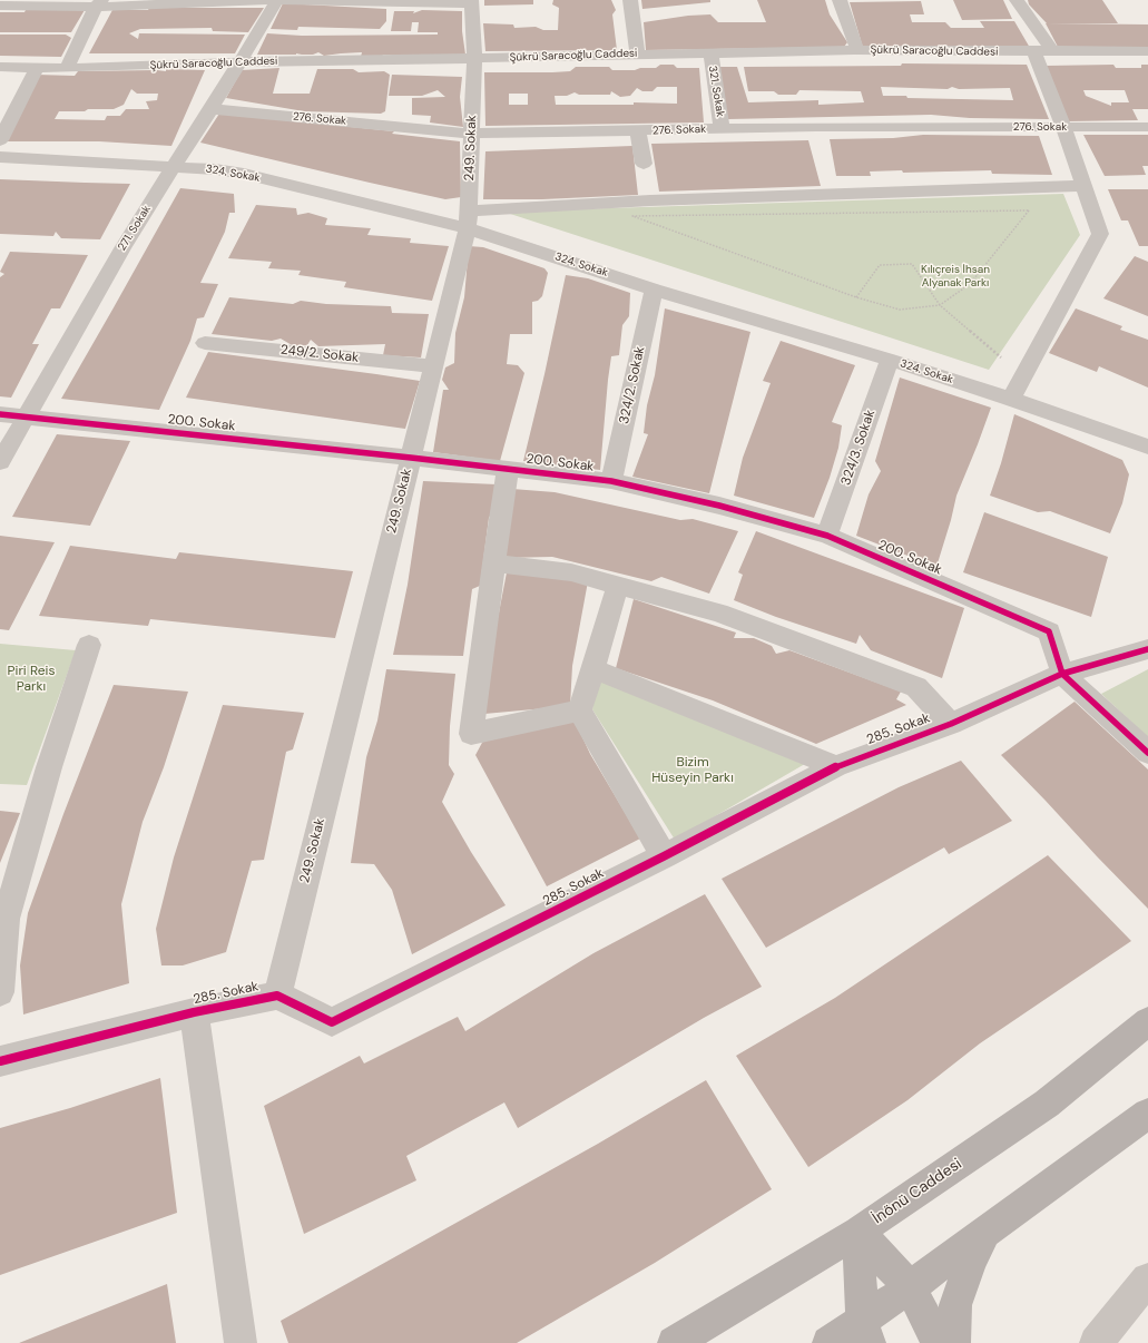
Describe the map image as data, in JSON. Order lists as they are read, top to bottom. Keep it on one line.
{"streets":{"main road":["İnönü Caddesi"],"street":["Şükrü Saracoğlu Caddesi","321. Sokak","276. Sokak","249. Sokak","324. Sokak","271. Sokak","249/2. Sokak","324/2. Sokak","200. Sokak","324/3. Sokak","285. Sokak"]},"crossings":[["Şükrü Saracoğlu Caddesi","321. Sokak"],["Şükrü Saracoğlu Caddesi","249. Sokak"],["Şükrü Saracoğlu Caddesi","271. Sokak"],["321. Sokak","276. Sokak"],["276. Sokak","249. Sokak"],["276. Sokak","271. Sokak"],["249. Sokak","324. Sokak"],["249. Sokak","249/2. Sokak"],["249. Sokak","200. Sokak"],["249. Sokak","285. Sokak"],["324. Sokak","271. Sokak"],["324. Sokak","324/2. Sokak"],["324. Sokak","324/3. Sokak"],["271. Sokak","200. Sokak"],["324/2. Sokak","200. Sokak"],["200. Sokak","324/3. Sokak"],["200. Sokak","285. Sokak"]],"parks":["Kılıçreis İhsan Alyanak Parkı","Piri Reis Parkı","Bizim Hüseyin Parkı"]}
